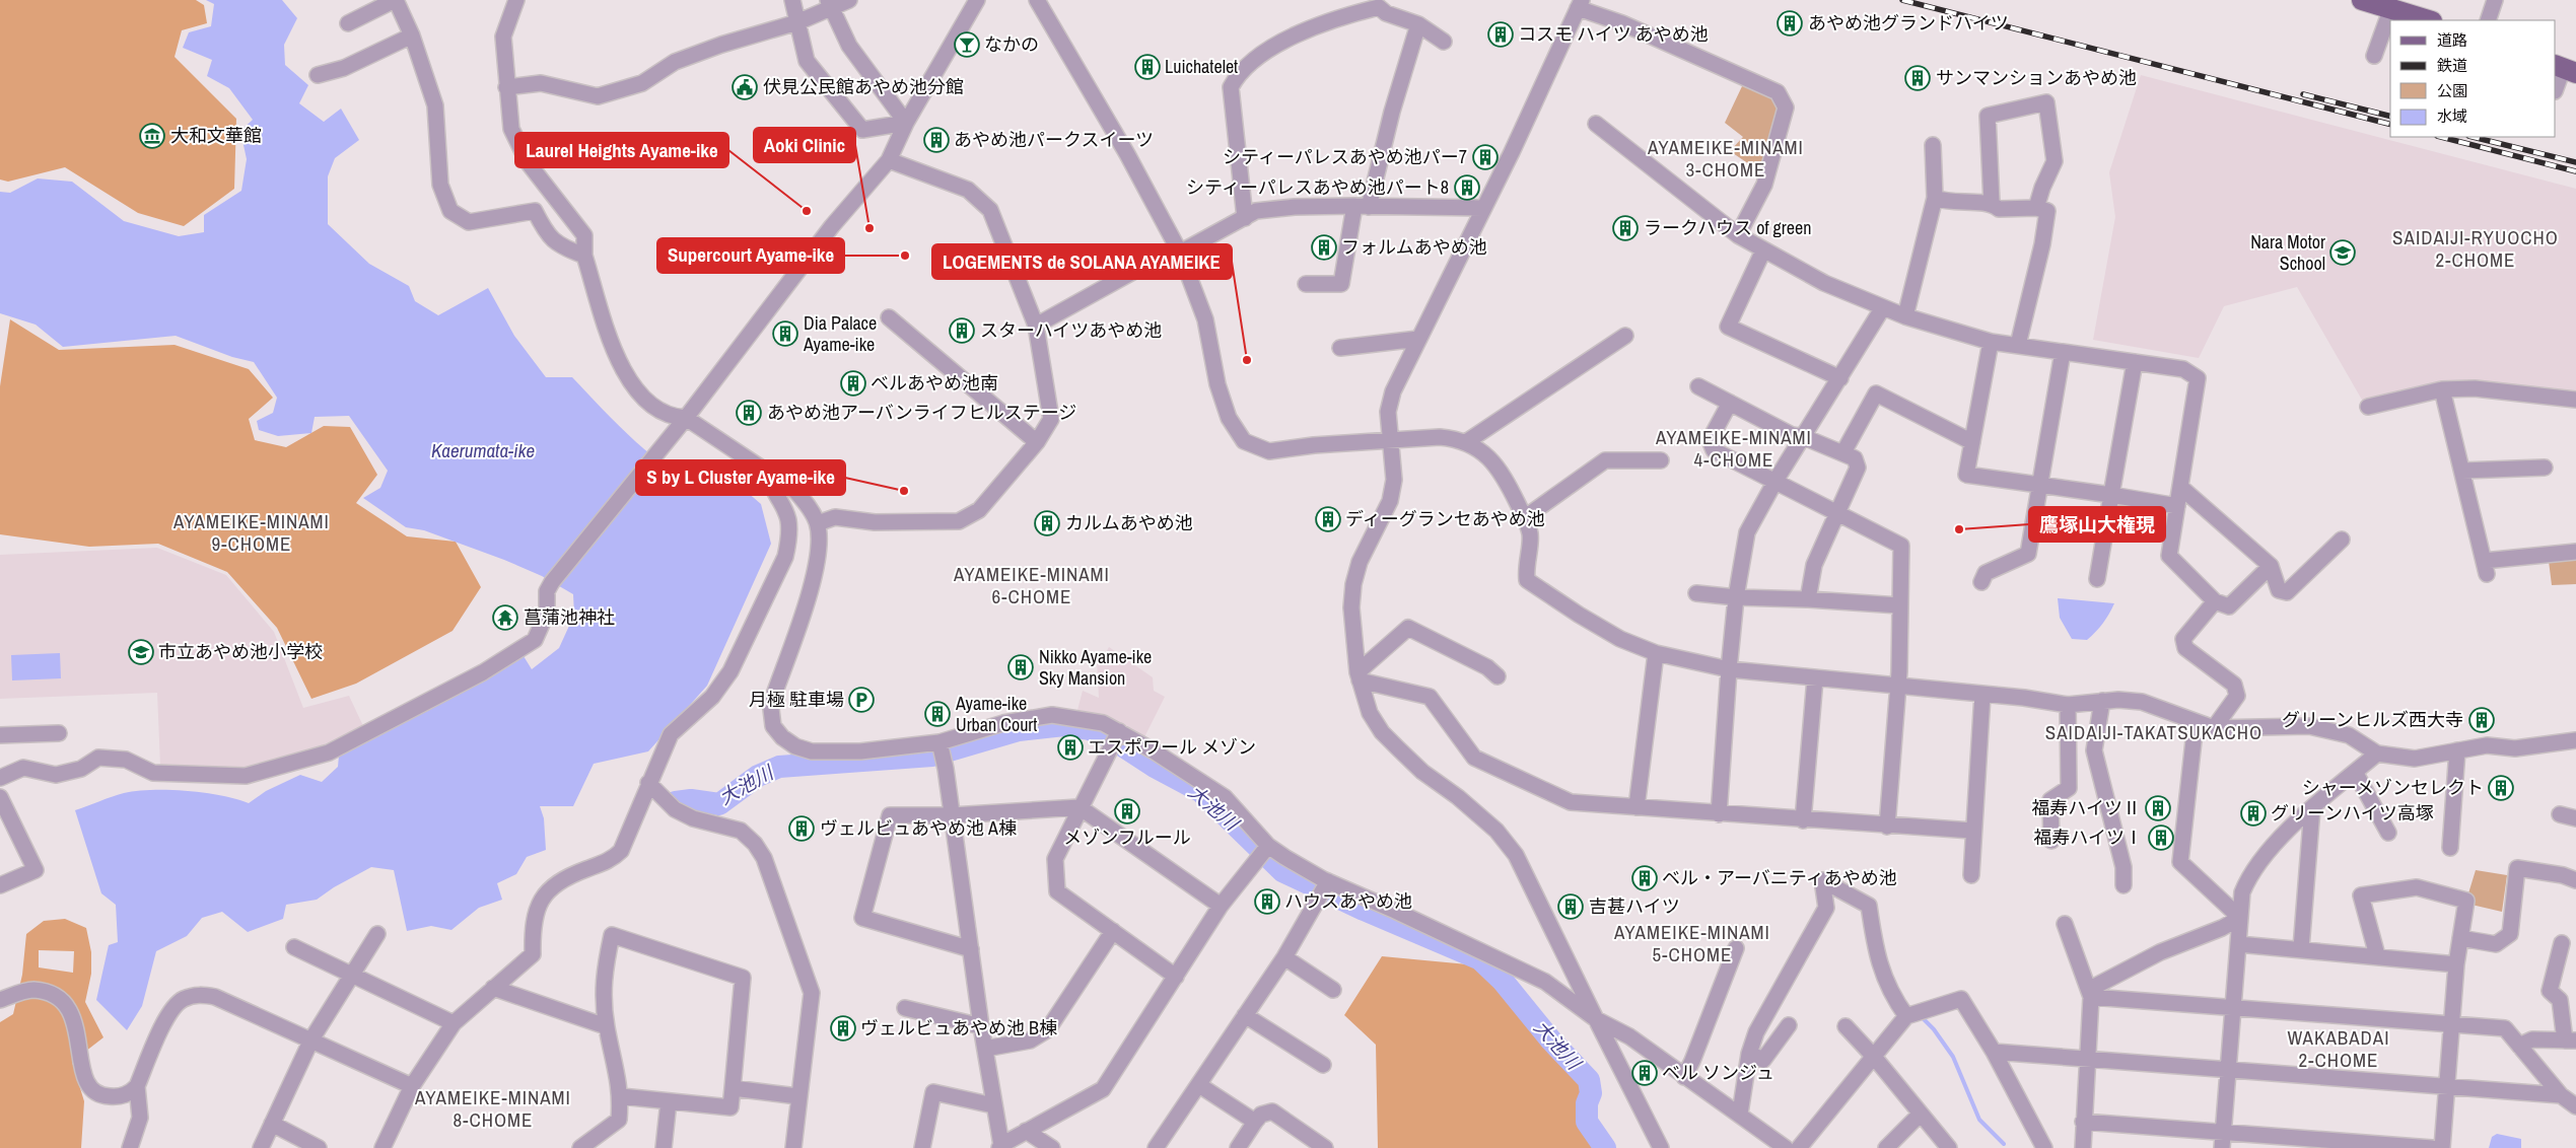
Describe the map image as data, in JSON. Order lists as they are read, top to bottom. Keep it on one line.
{"districts":["AYAMEIKE-MINAMI 3-CHOME","SAIDAIJI-RYUOCHO 2-CHOME","AYAMEIKE-MINAMI 4-CHOME","AYAMEIKE-MINAMI 9-CHOME","AYAMEIKE-MINAMI 6-CHOME","SAIDAIJI-TAKATSUKACHO","AYAMEIKE-MINAMI 5-CHOME","WAKABADAI 2-CHOME","AYAMEIKE-MINAMI 8-CHOME"],"water":["Kaerumata-ike","大池川"],"places":{"building":["あやめ池グランドハイツ","コスモ ハイツ あやめ池","Luichatelet","サンマンションあやめ池","あやめ池パークスイーツ","シティーパレスあやめ池パー7","シティーパレスあやめ池パート8","ラークハウス of green","フォルムあやめ池","スターハイツあやめ池","Dia Palace Ayame-ike","ベルあやめ池南","あやめ池アーバンライフヒルステージ","ディーグランセあやめ池","カルムあやめ池","Nikko Ayame-ike Sky Mansion","Ayame-ike Urban Court","グリーンヒルズ西大寺","エスポワール メゾン","シャーメゾンセレクト","福寿ハイツⅡ","メゾンフルール","グリーンハイツ高塚","ヴェルビュあやめ池 A棟","福寿ハイツⅠ","ベル・アーバニティあやめ池","ハウスあやめ池","吉甚ハイツ","ヴェルビュあやめ池 B棟","ベル ソンジュ"],"bar":["なかの"],"public building":["伏見公民館あやめ池分館"],"museum":["大和文華館"],"other":["Laurel Heights Ayame-ike","Aoki Clinic","Supercourt Ayame-ike","LOGEMENTS de SOLANA AYAMEIKE","S by L Cluster Ayame-ike","鷹塚山大権現"],"school or university":["Nara Motor School","市立あやめ池小学校"],"temple":["菖蒲池神社"],"parking":["月極 駐車場"]},"legend":["道路","鉄道","公園","水域"]}
